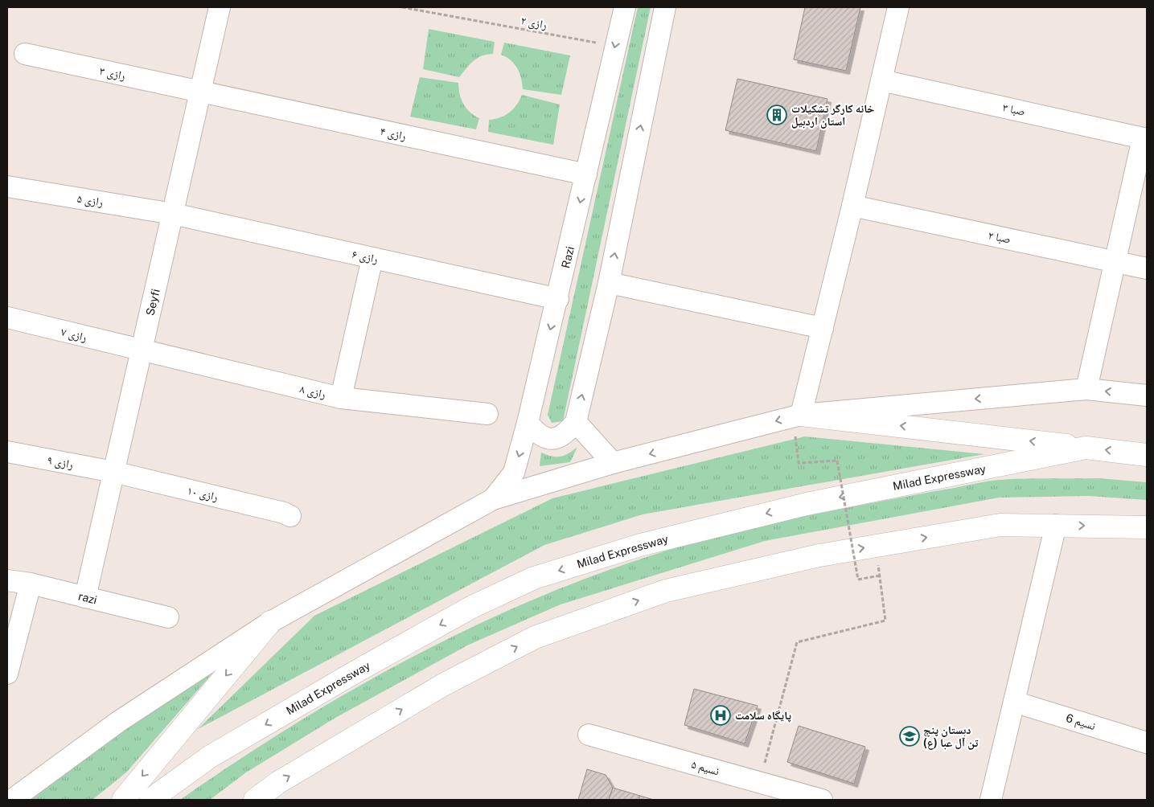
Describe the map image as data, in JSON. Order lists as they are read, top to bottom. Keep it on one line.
{"streets":{"highway":["Milad Expressway"],"street":["رازی ۳","صبا ۳","رازی ۴","رازی ۵","صبا ۲","رازی ۶","Razi","Seyfi","رازی ۷","رازی ۸","رازی ۹","رازی ۱۰","razi","نسیم 6","نسیم ۵"],"path":["رازی ۲"]},"crossings":[["رازی ۲","Razi"],["رازی ۳","رازی ۴"],["رازی ۳","Seyfi"],["رازی ۴","Razi"],["رازی ۴","Seyfi"],["رازی ۵","رازی ۶"],["رازی ۵","Seyfi"],["رازی ۶","Razi"],["رازی ۶","Seyfi"],["Seyfi","رازی ۷"],["Seyfi","رازی ۸"],["Seyfi","رازی ۹"],["Seyfi","رازی ۱۰"],["Seyfi","razi"],["رازی ۷","رازی ۸"],["رازی ۹","رازی ۱۰"]],"places":{"building":["خانه کارگر تشکیلات استان اردبیل"],"hospital":["پایگاه سلامت"],"school or university":["دبستان پنج تن آل عبا (ع)"]}}
